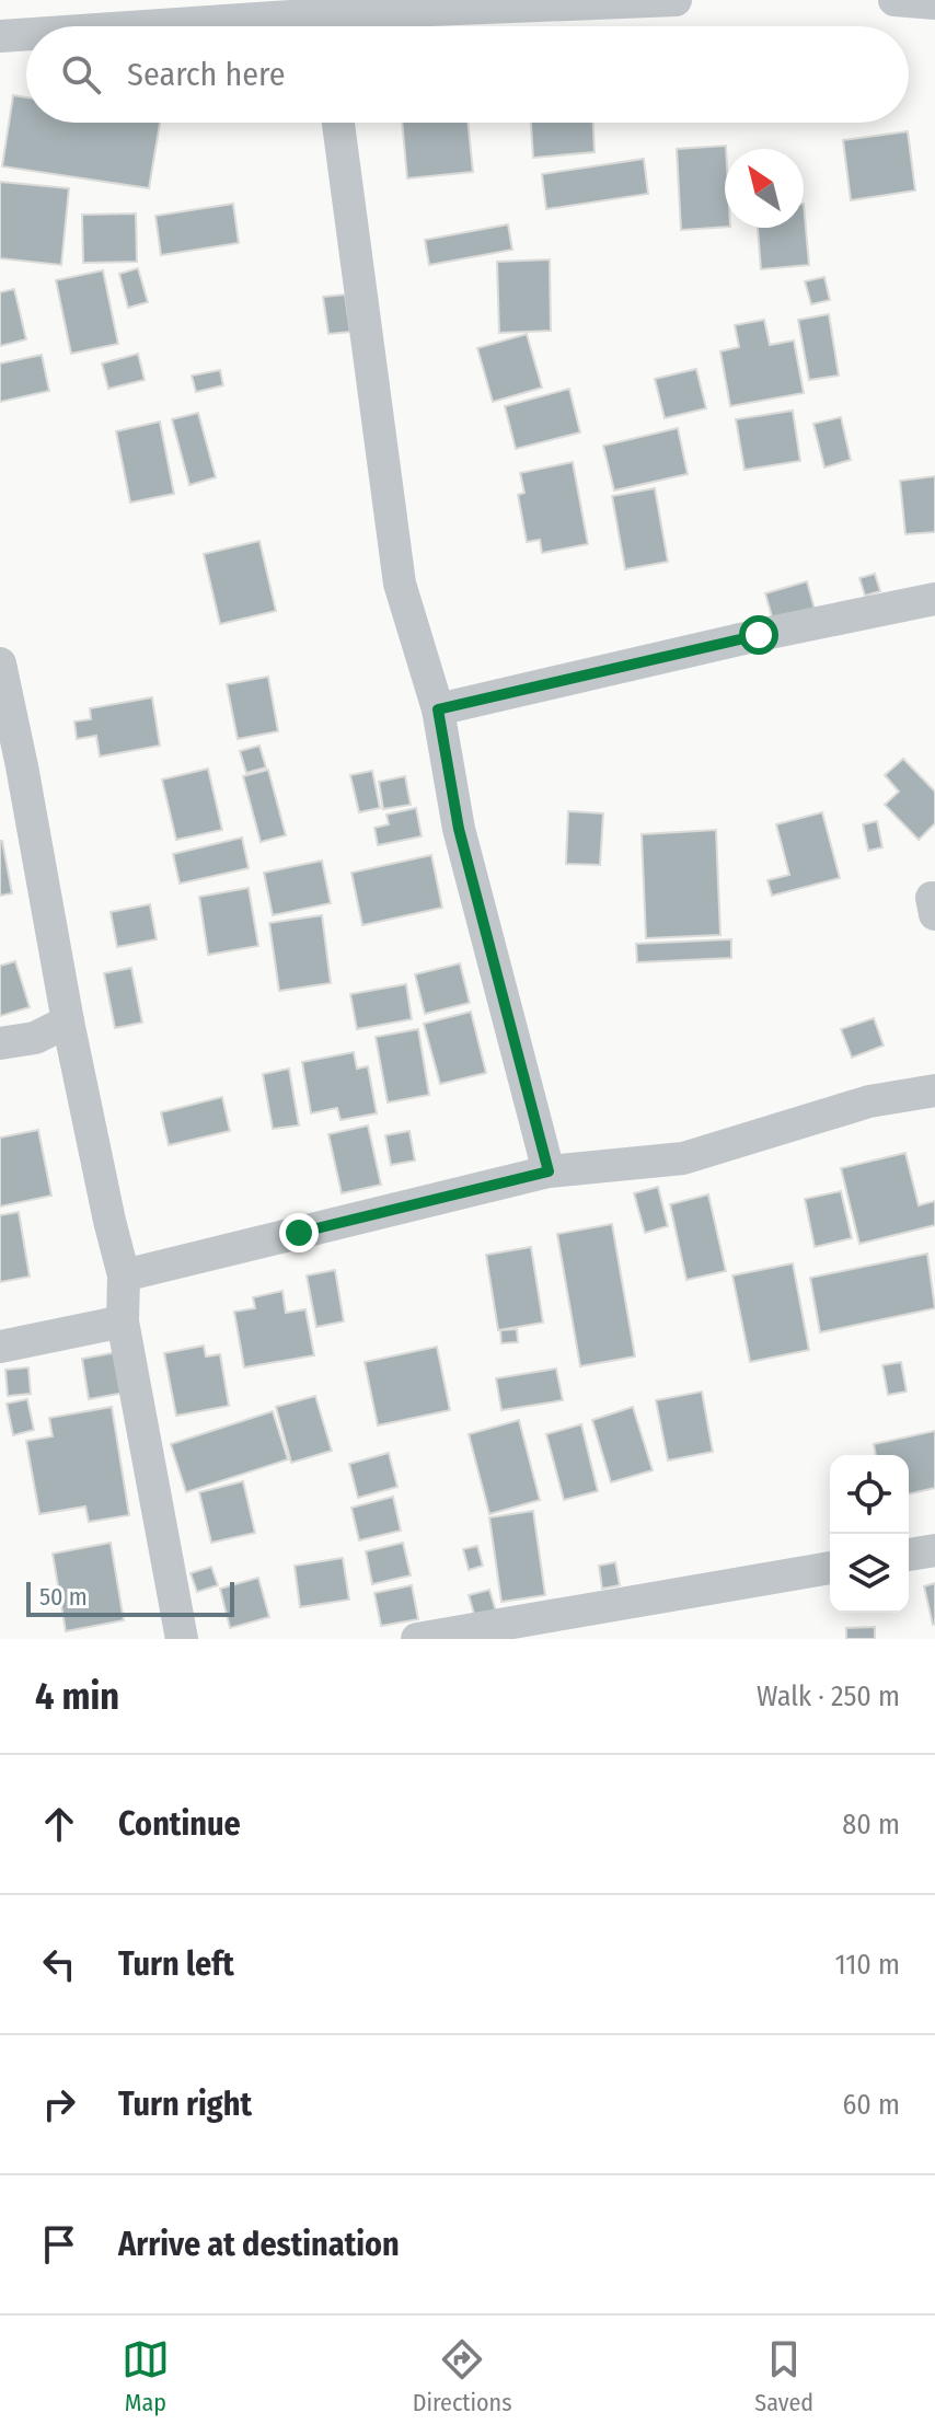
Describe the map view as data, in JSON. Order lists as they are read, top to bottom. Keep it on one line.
{"scale_bar":"50 m","north":"top left","page":{"search":"Search here","scale":"50 m","heading":["4 min","Walk · 250 m"],"list":[["Continue","80 m"],["Turn left","110 m"],["Turn right","60 m"],"Arrive at destination"],"nav":["Map","Directions","Saved"]}}
